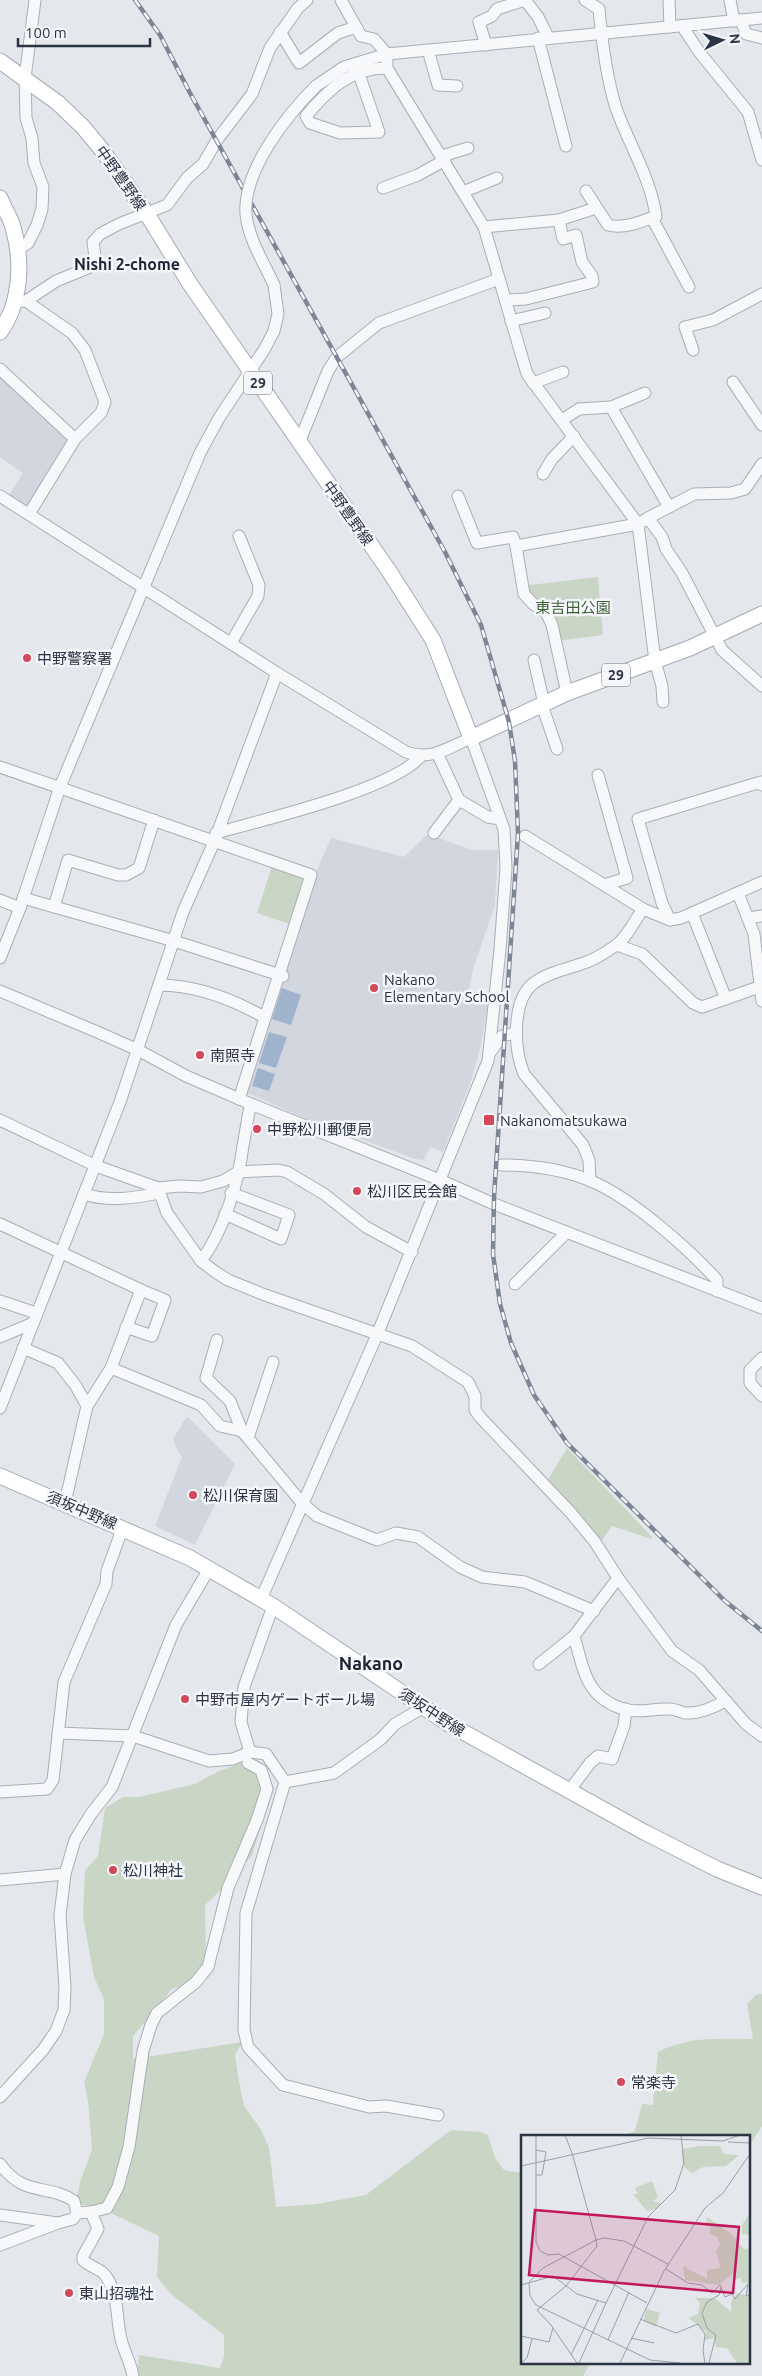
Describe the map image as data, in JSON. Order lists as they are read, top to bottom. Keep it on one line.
{"streets":{"main road":["中野豊野線","29","須坂中野線"]},"crossings":[["中野豊野線","29"]],"districts":["Nishi 2-chome","Nakano"],"parks":["東吉田公園"],"places":{"other":["中野警察署","Nakano Elementary School","南照寺","中野松川郵便局","松川区民会館","松川保育園","中野市屋内ゲートボール場","松川神社","常楽寺","東山招魂社"],"transit":["Nakanomatsukawa"]},"scale_bar":"100 m","north":"right"}
